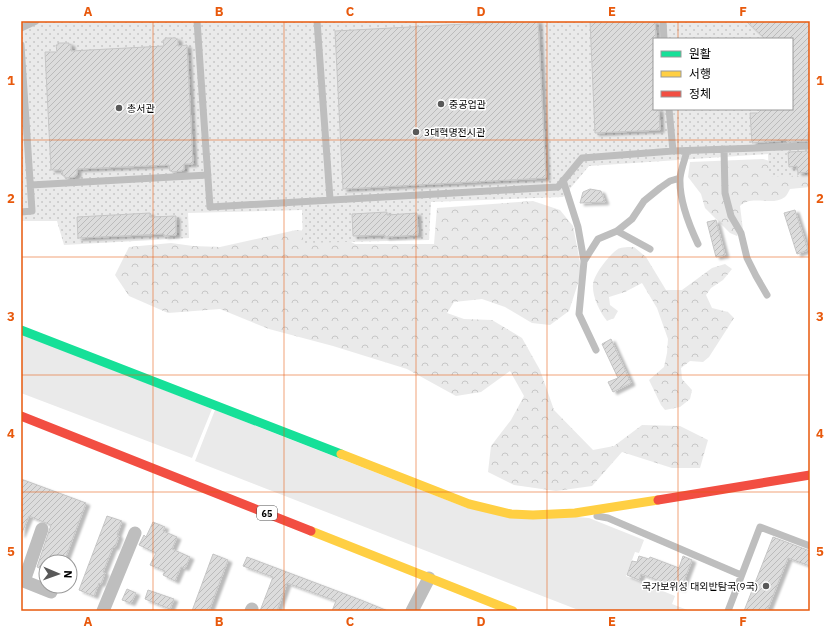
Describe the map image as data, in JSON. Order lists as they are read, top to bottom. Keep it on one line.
{"streets":{"street":["65"]},"places":["중공업관","총서관","3대혁명전시관","국가보위성 대외반탐국(9국)"],"legend":["원활","서행","정체"],"north":"right","grid":{"columns":["A","B","C","D","E","F"],"rows":["1","2","3","4","5"]}}
